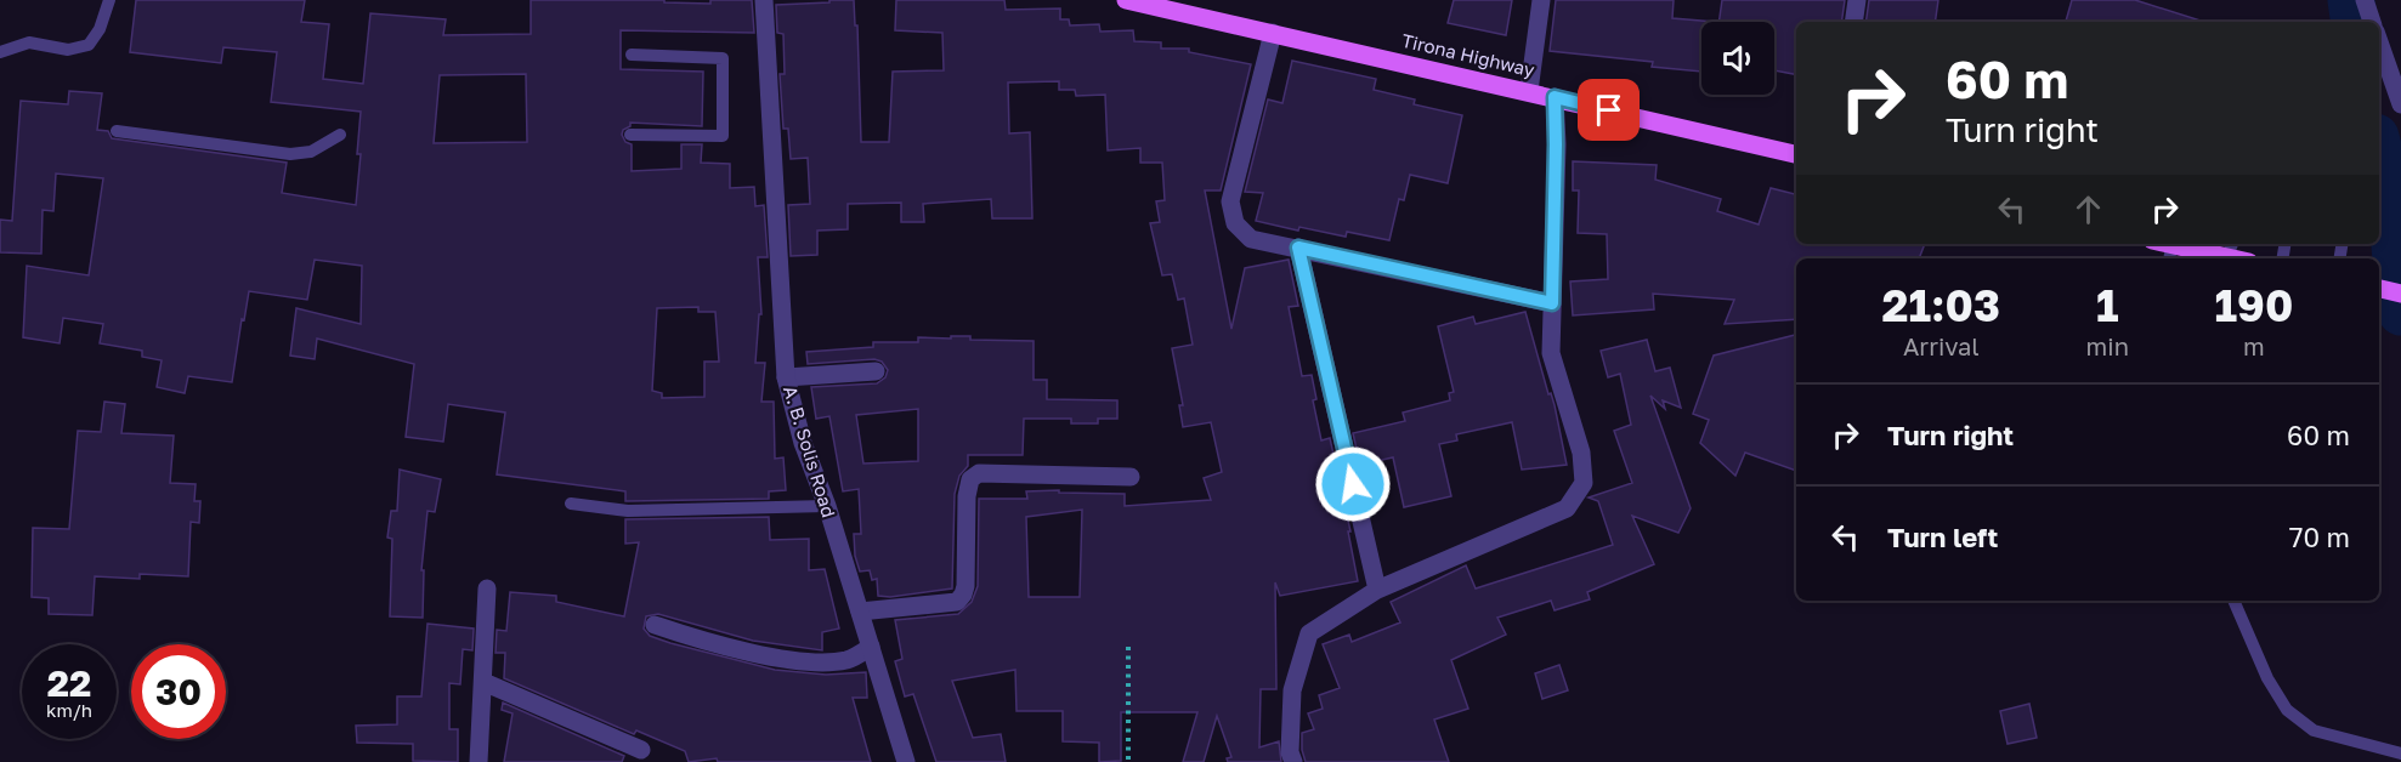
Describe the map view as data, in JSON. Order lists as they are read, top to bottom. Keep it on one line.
{"streets":{"main road":["Tirona Highway"],"street":["A. B. Solis Road"]},"page":{"turn":["60 m","Turn right"],"eta":["21:03","Arrival","1","min","190","m"],"list":[{"name":"Turn right","value":"60 m"},{"name":"Turn left","value":"70 m"}],"speed":"22 km/h","limit":"30"}}
